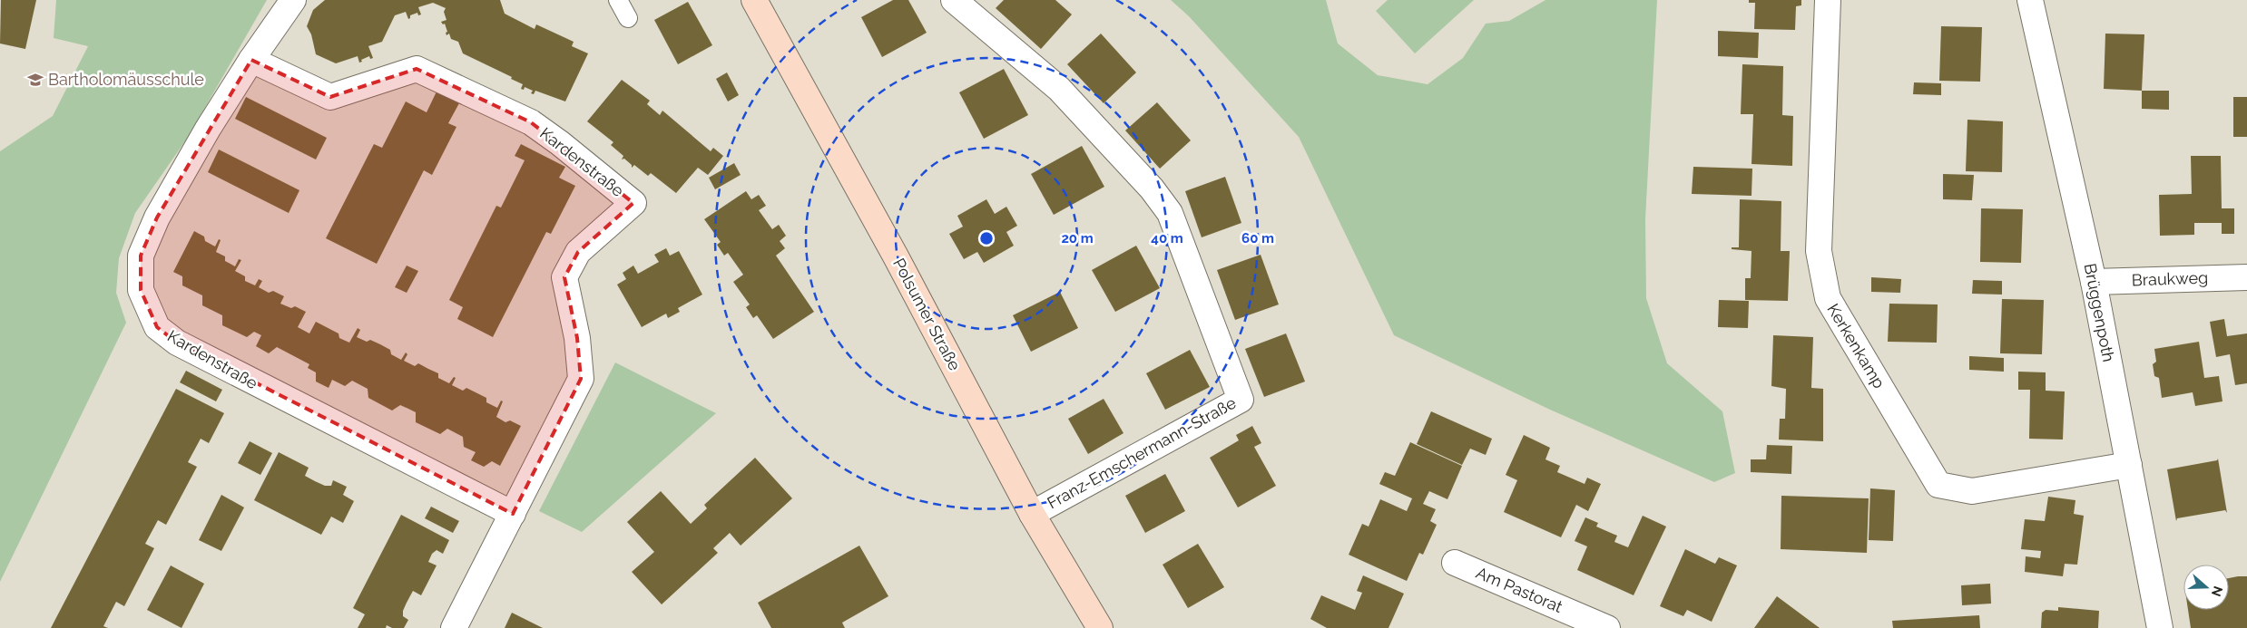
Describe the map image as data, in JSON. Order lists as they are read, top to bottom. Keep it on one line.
{"streets":{"main road":["Polsumer Straße"],"street":["Kardenstraße","Braukweg","Brüggenpoth","Kerkenkamp","Franz-Emschermann-Straße","Am Pastorat"]},"crossings":[["Braukweg","Brüggenpoth"],["Brüggenpoth","Kerkenkamp"],["Polsumer Straße","Franz-Emschermann-Straße"]],"places":{"school or university":["Bartholomäusschule"]},"north":"right","rings":["20 m","40 m","60 m"]}
